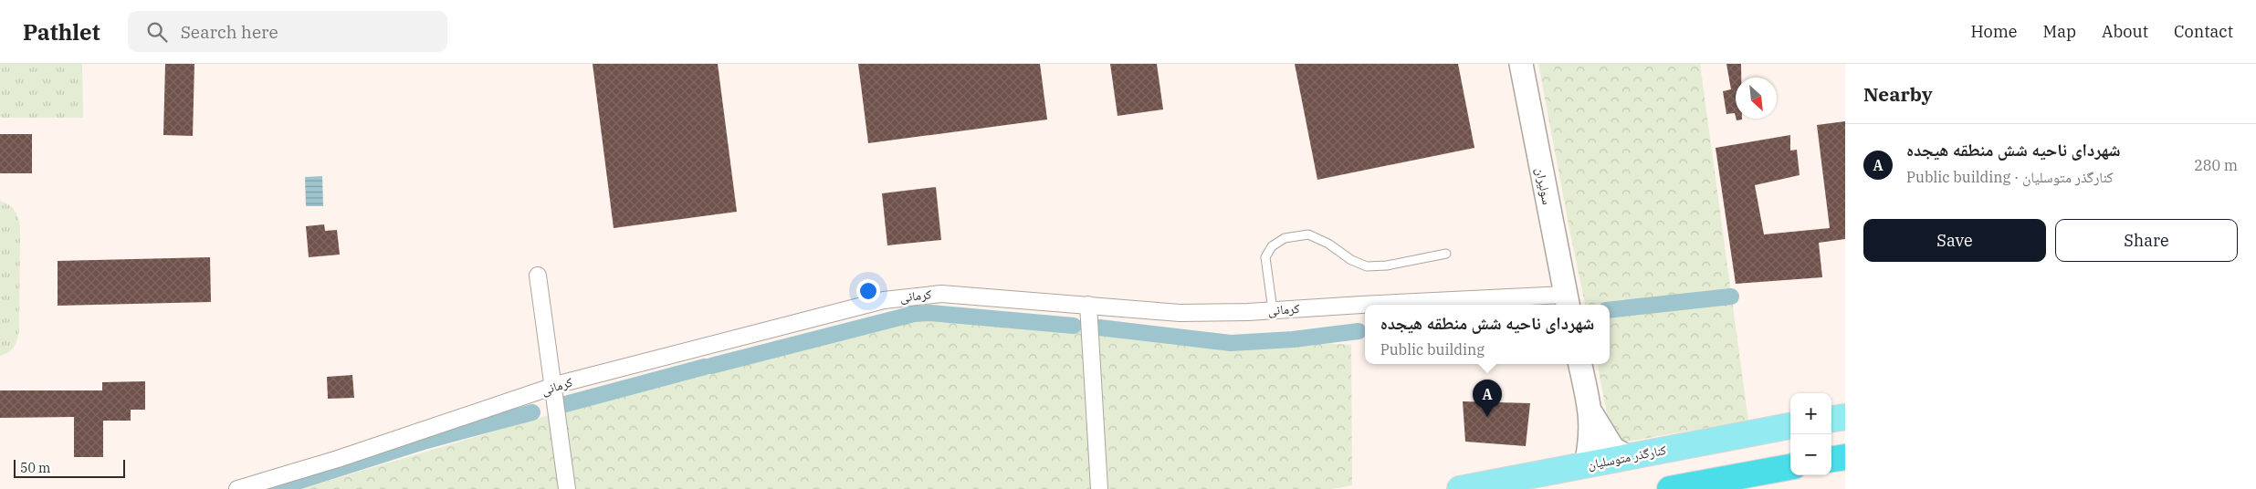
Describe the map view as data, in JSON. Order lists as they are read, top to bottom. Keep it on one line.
{"streets":{"main road":["سولیران","کنارگذر متوسلیان"],"street":["کرمانی"]},"crossings":[["سولیران","کرمانی"]],"scale_bar":"50 m","north":"bottom right","page":{"header":"Pathlet","search":"Search here","nav":["Home","Map","About","Contact"],"heading":"Nearby","list":[{"mark":"A","name":"شهردای ناحیه شش منطقه هیجده","note":"Public building · کنارگذر متوسلیان","value":"280 m"}],"buttons":["Save","Share"],"popup":["شهردای ناحیه شش منطقه هیجده","Public building"],"pins":"A","map_buttons":["+","−"],"scale":"50 m"}}
